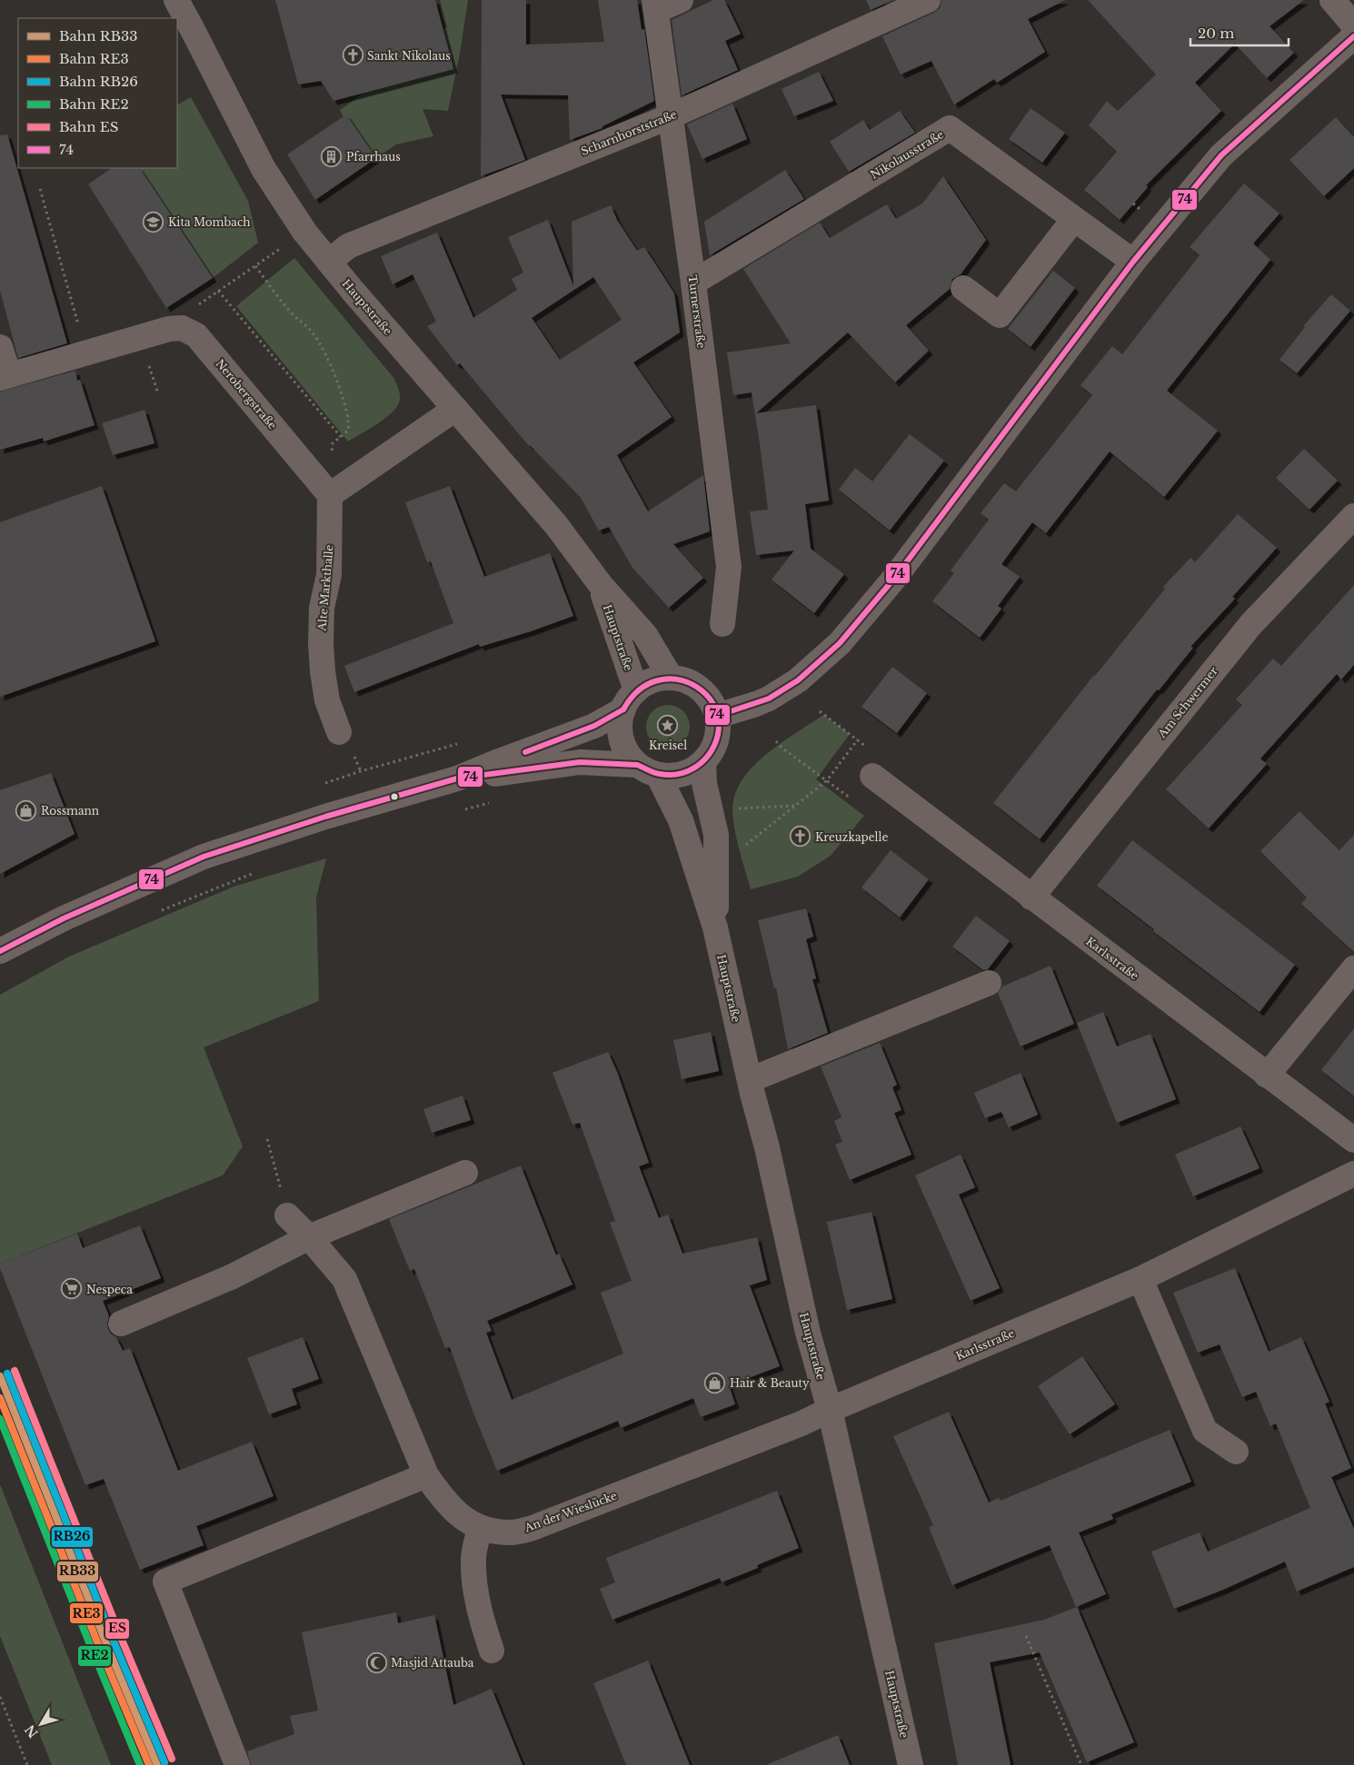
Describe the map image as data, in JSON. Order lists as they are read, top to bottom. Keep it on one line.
{"streets":{"street":["Scharnhorststraße","Nikolausstraße","Hauptstraße","Turnerstraße","Nerobergstraße","Alte Markthalle","Am Schwermer","Karlsstraße","An der Wieslücke"]},"crossings":[["Scharnhorststraße","Hauptstraße"],["Scharnhorststraße","Turnerstraße"],["Nikolausstraße","Turnerstraße"],["Hauptstraße","Karlsstraße"],["Hauptstraße","An der Wieslücke"],["Nerobergstraße","Alte Markthalle"],["Am Schwermer","Karlsstraße"],["Karlsstraße","An der Wieslücke"]],"places":{"church":["Sankt Nikolaus","Kreuzkapelle"],"building":["Pfarrhaus"],"school or university":["Kita Mombach"],"place":["Kreisel"],"shop":["Rossmann","Hair & Beauty"],"supermarket":["Nespeca"],"mosque":["Masjid Attauba"]},"lines":["transit line 74","rail line ES","rail line RB26","rail line RB33","rail line RE3","rail line RE2"],"legend":["Bahn RB33","Bahn RE3","Bahn RB26","Bahn RE2","Bahn ES","74"],"scale_bar":"20 m","north":"bottom left"}
